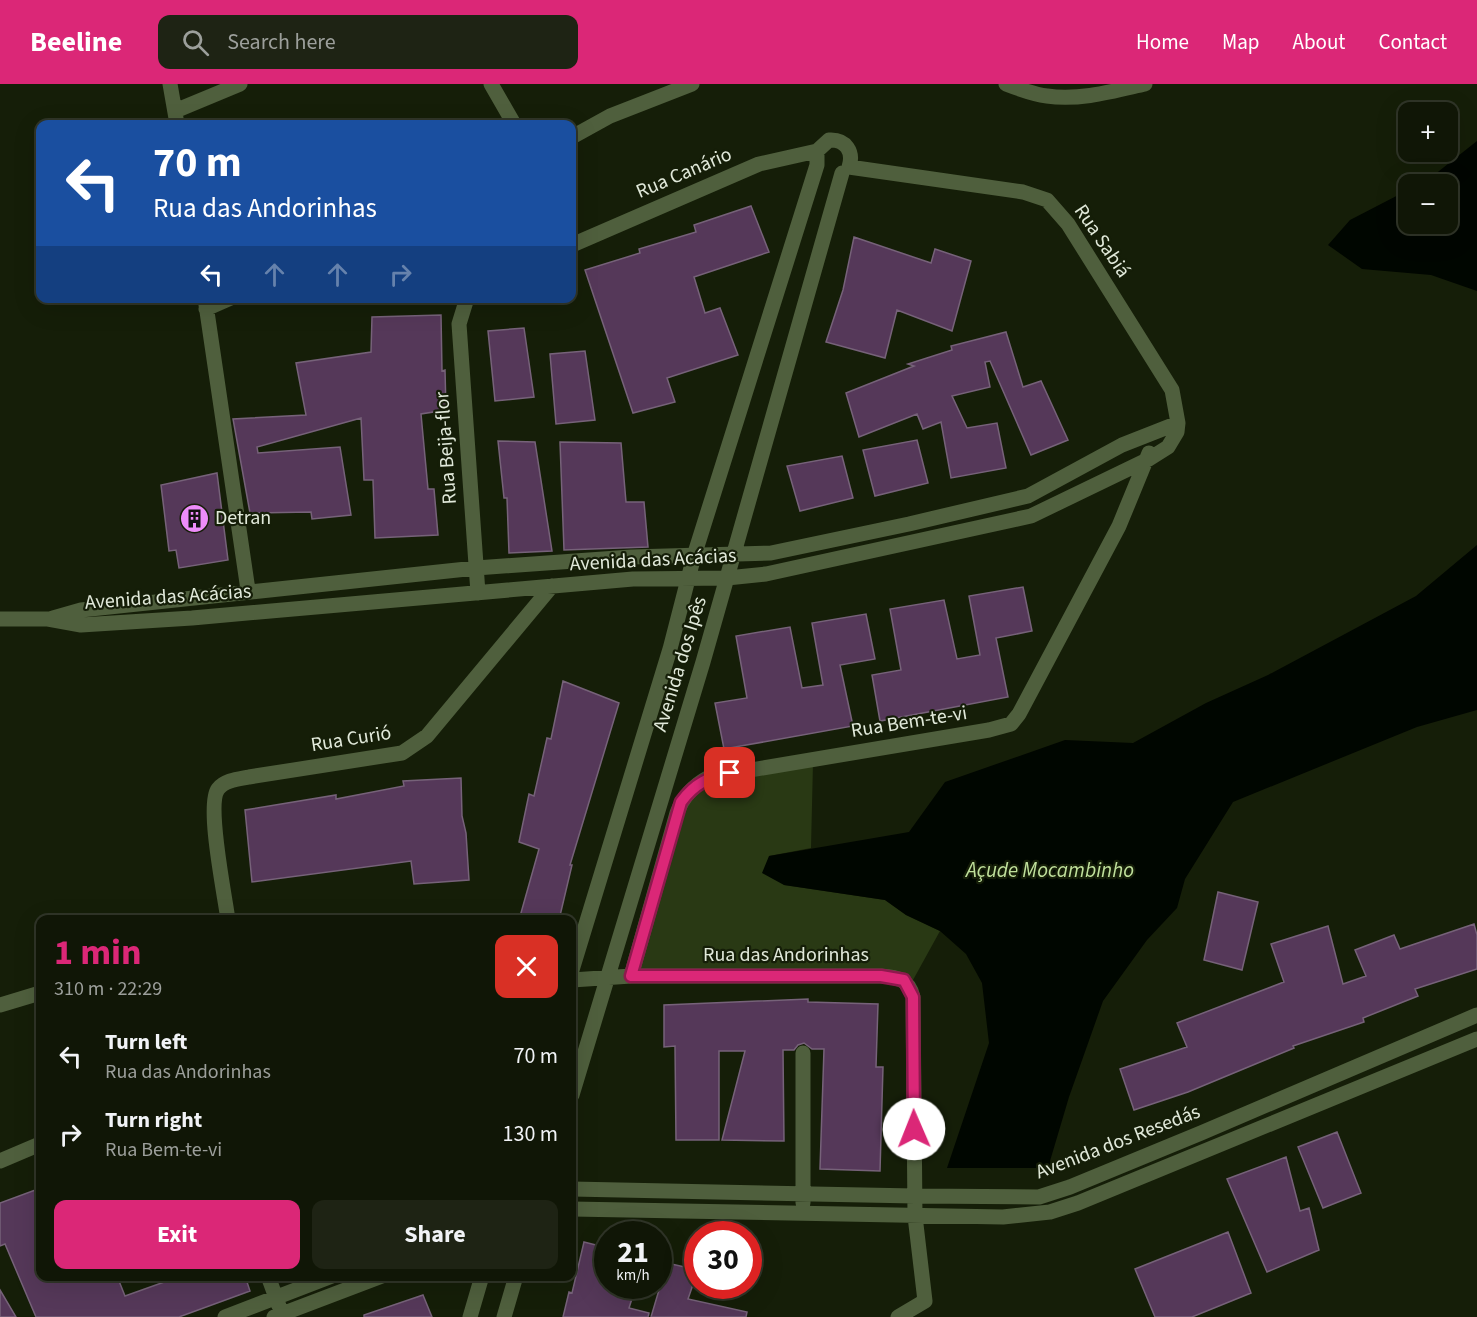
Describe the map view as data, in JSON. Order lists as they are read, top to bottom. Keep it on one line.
{"streets":{"street":["Rua Canário","Rua Sabiá","Rua Beija-flor","Avenida das Acácias","Avenida dos Ipês","Rua Bem-te-vi","Rua Curió","Rua das Andorinhas","Avenida dos Resedás"]},"crossings":[["Rua Canário","Rua Sabiá"],["Rua Canário","Avenida dos Ipês"],["Rua Sabiá","Avenida das Acácias"],["Rua Sabiá","Avenida dos Ipês"],["Rua Beija-flor","Avenida das Acácias"],["Avenida das Acácias","Avenida dos Ipês"],["Avenida das Acácias","Rua Bem-te-vi"],["Avenida das Acácias","Rua Curió"],["Rua Bem-te-vi","Rua das Andorinhas"],["Rua das Andorinhas","Avenida dos Resedás"]],"water":["Açude Mocambinho"],"places":{"building":["Detran"]},"page":{"header":"Beeline","search":"Search here","nav":["Home","Map","About","Contact"],"map_buttons":["+","−"],"turn":["70 m","Rua das Andorinhas"],"heading":["1 min","310 m · 22:29"],"list":[{"name":"Turn left","note":"Rua das Andorinhas","value":"70 m"},{"name":"Turn right","note":"Rua Bem-te-vi","value":"130 m"}],"buttons":["Exit","Share"],"speed":"21 km/h","limit":"30"}}
